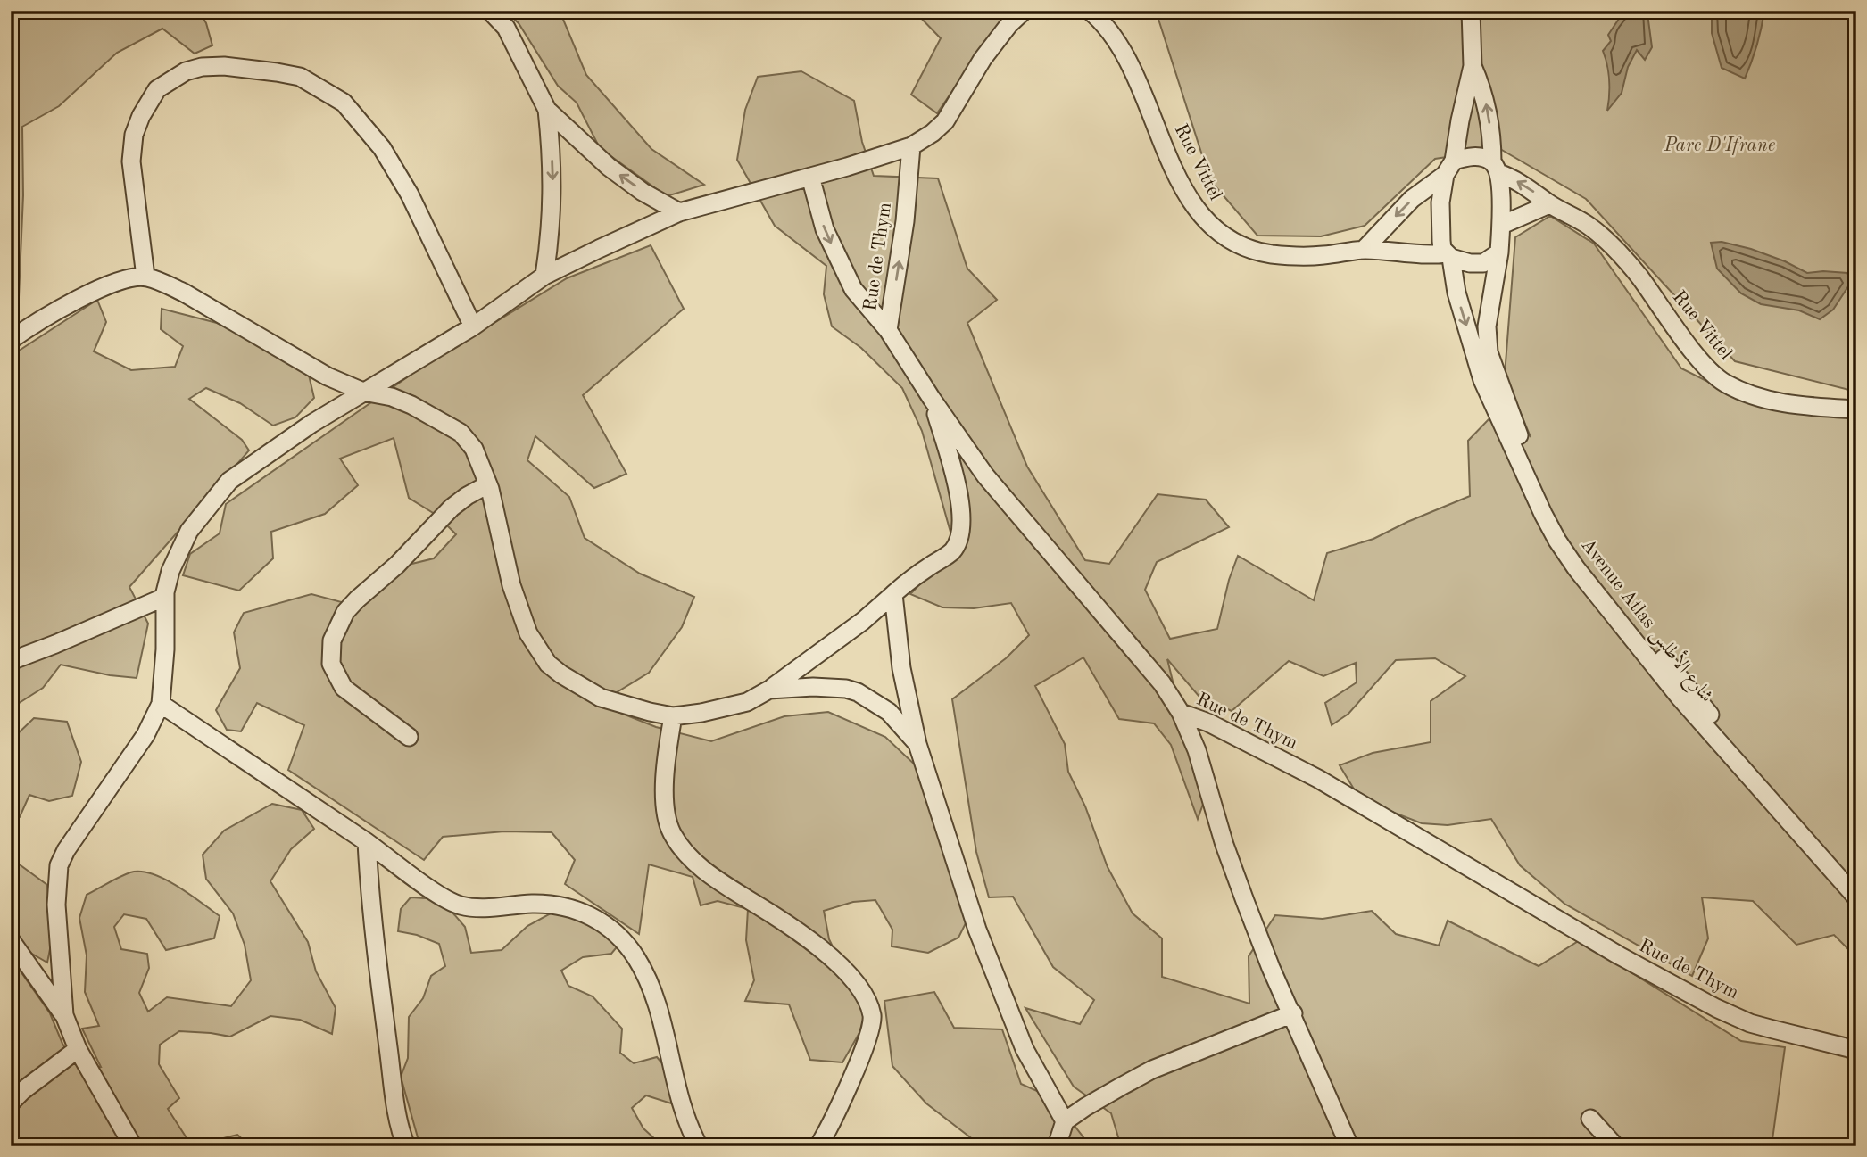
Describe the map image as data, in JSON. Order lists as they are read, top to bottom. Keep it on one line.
{"streets":{"street":["Rue Vittel","Rue de Thym","Avenue Atlas شارع الأطلس"]},"crossings":[["Rue Vittel","Avenue Atlas شارع الأطلس"]],"parks":["Parc D'Ifrane"]}
